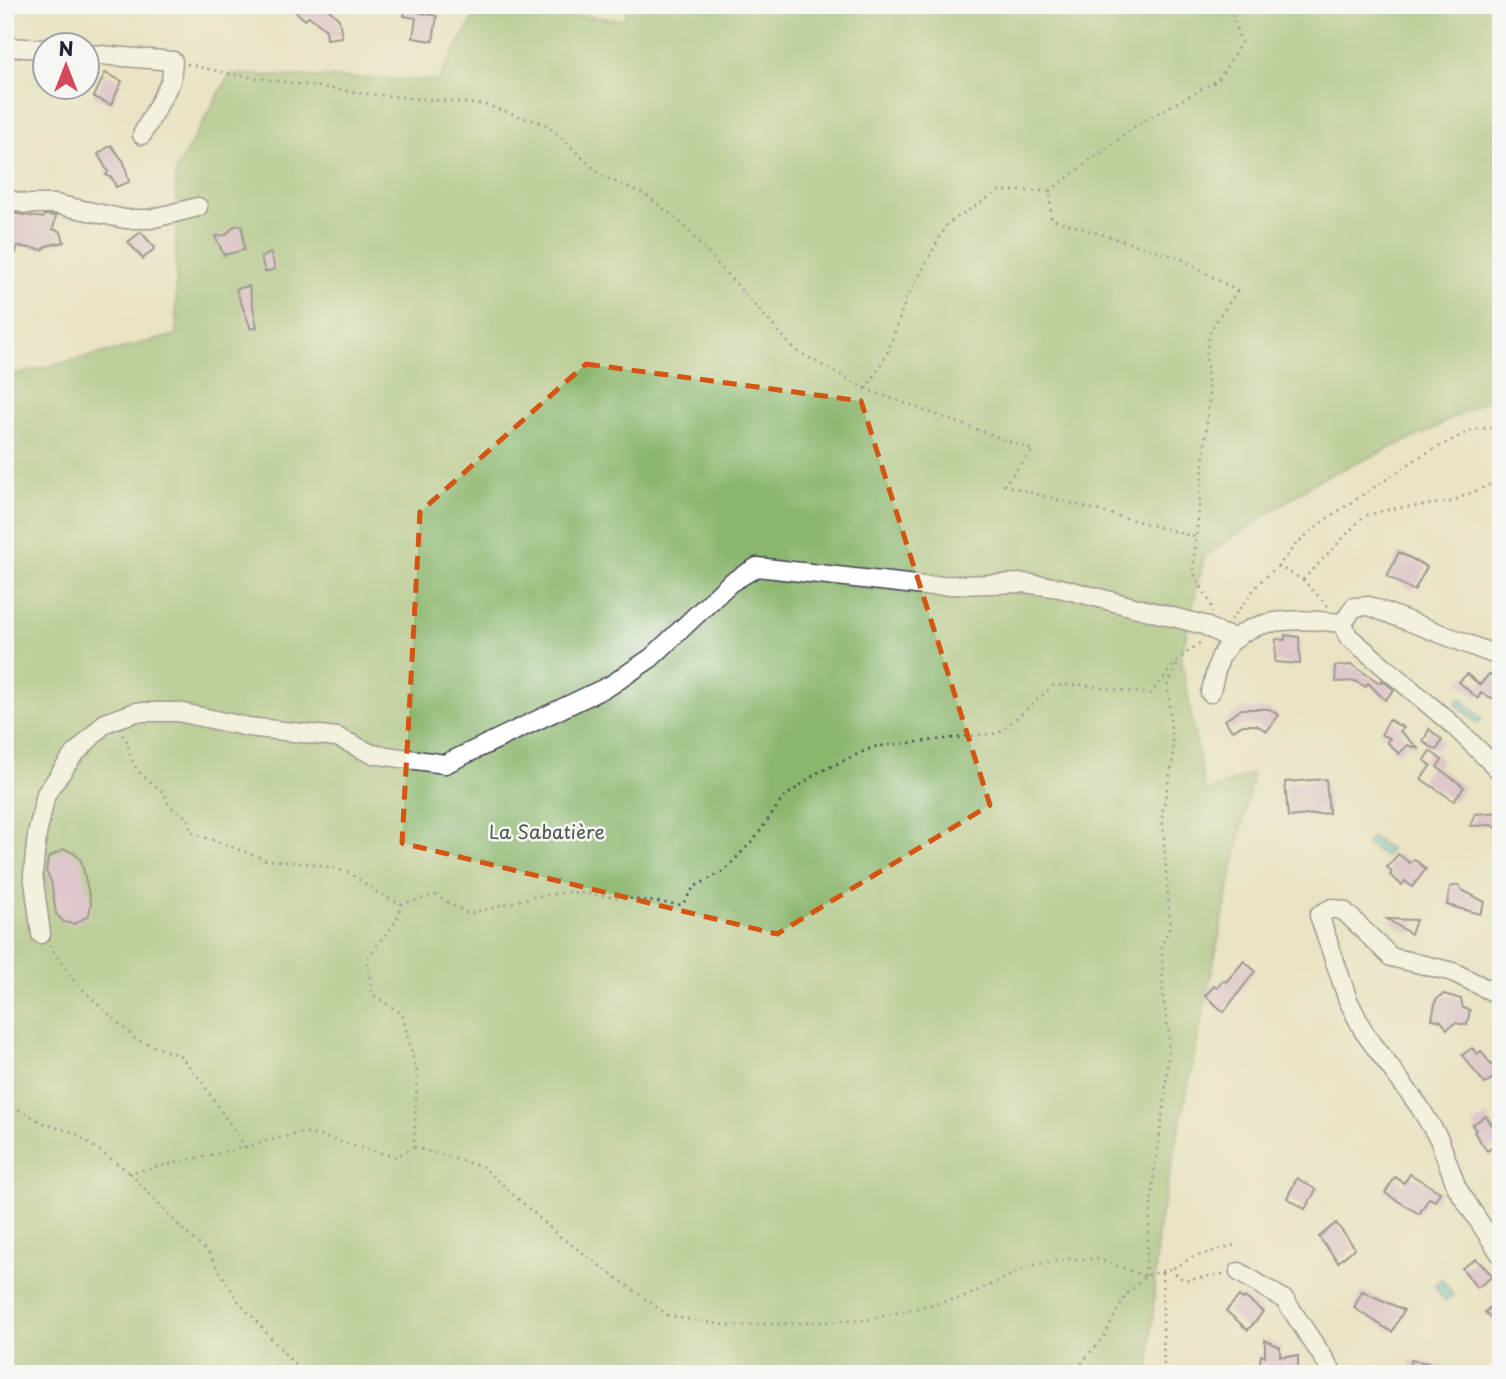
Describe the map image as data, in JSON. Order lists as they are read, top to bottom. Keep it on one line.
{"parks":["La Sabatière"],"north":"top"}
